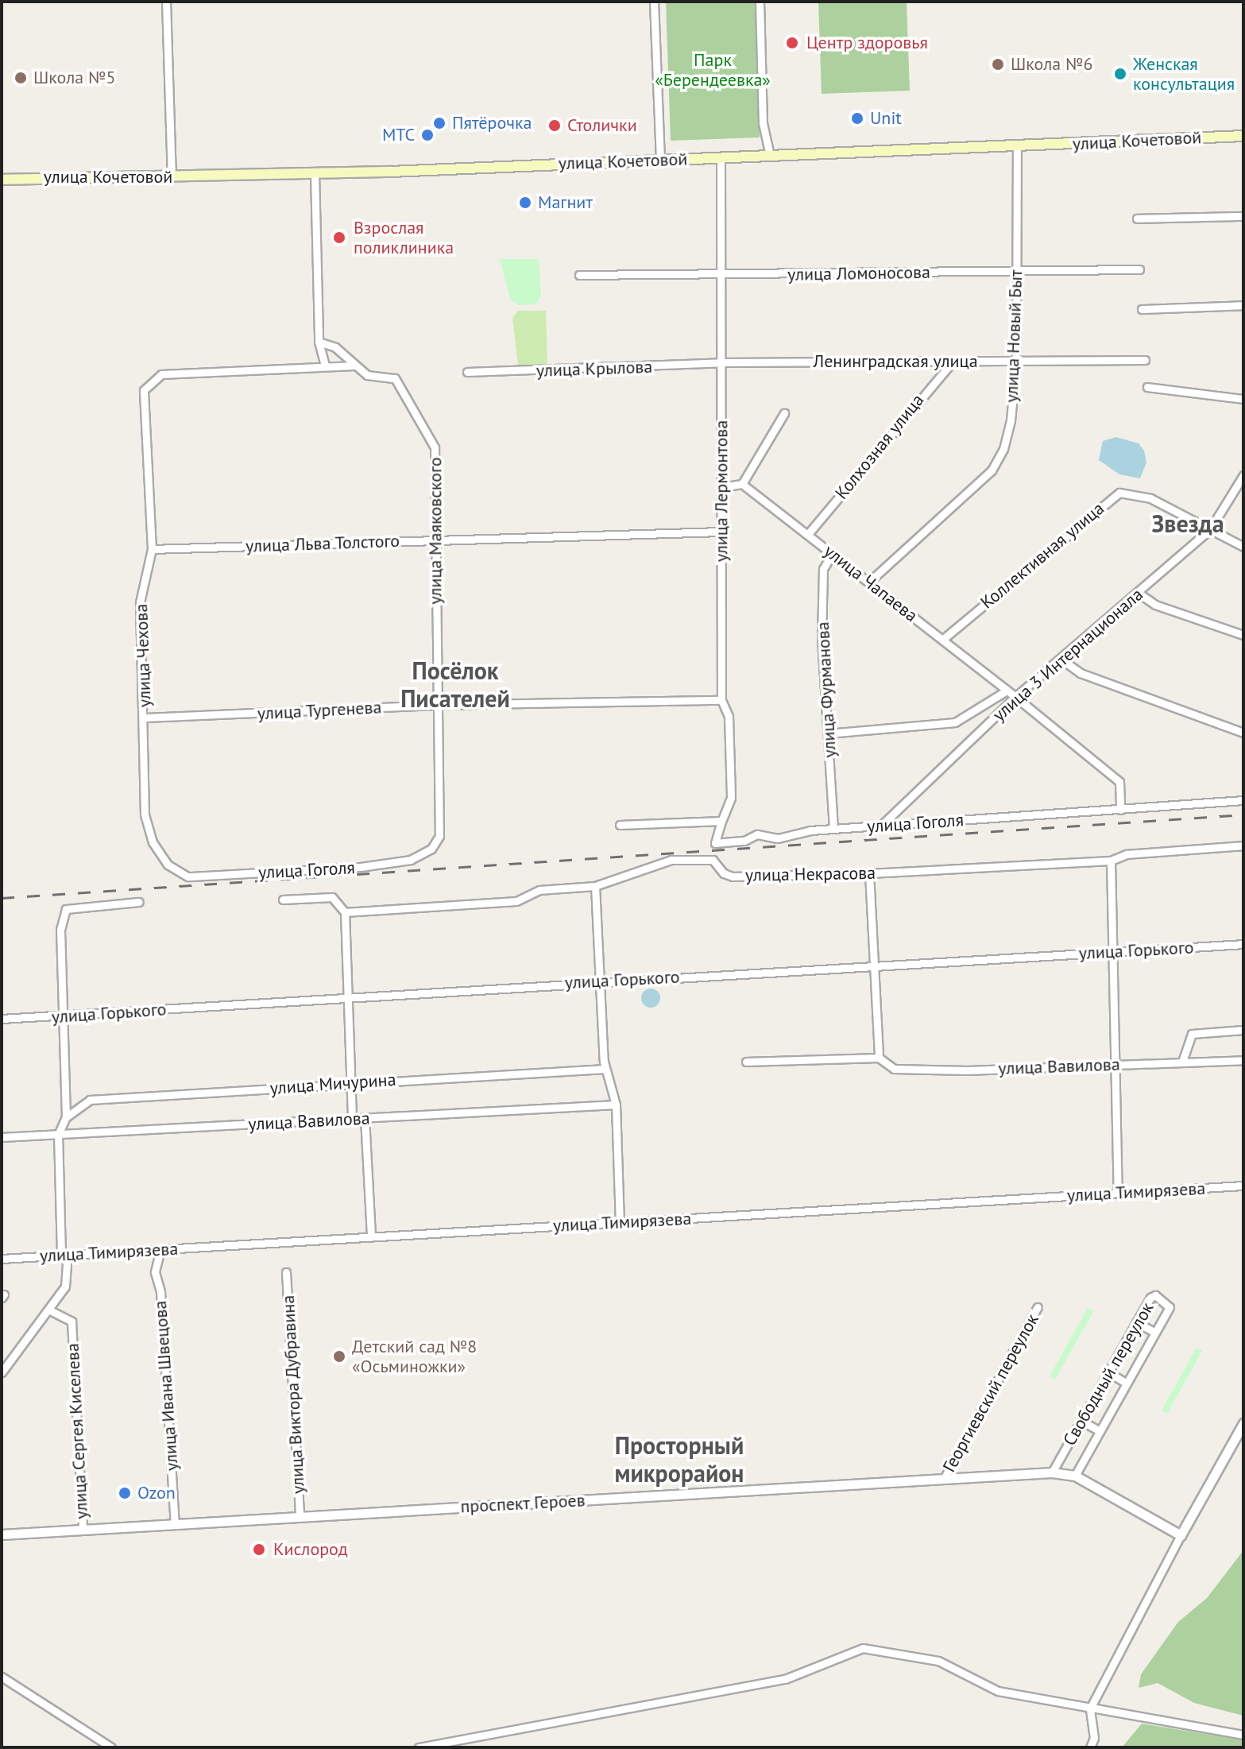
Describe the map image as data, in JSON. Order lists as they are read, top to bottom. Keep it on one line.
{"streets":{"main road":["улица Кочетовой"],"street":["улица Ломоносова","улица Новый Быт","Ленинградская улица","улица Крылова","Колхозная улица","улица Лермонтова","улица Маяковского","улица Льва Толстого","Коллективная улица","улица Чапаева","улица 3 Интернационала","улица Чехова","улица Фурманова","улица Тургенева","улица Гоголя","улица Некрасова","улица Горького","улица Вавилова","улица Мичурина","улица Тимирязева","Свободный переулок","улица Ивана Швецова","Георгиевский переулок","улица Виктора Дубравина","улица Сергея Киселева","проспект Героев"]},"crossings":[["улица Кочетовой","улица Новый Быт"],["улица Кочетовой","улица Лермонтова"],["улица Ломоносова","улица Новый Быт"],["улица Ломоносова","улица Лермонтова"],["улица Новый Быт","Ленинградская улица"],["улица Новый Быт","улица Чапаева"],["Ленинградская улица","улица Крылова"],["Ленинградская улица","Колхозная улица"],["Ленинградская улица","улица Лермонтова"],["улица Крылова","улица Лермонтова"],["Колхозная улица","улица Чапаева"],["улица Лермонтова","улица Льва Толстого"],["улица Лермонтова","улица Тургенева"],["улица Лермонтова","улица Гоголя"],["улица Маяковского","улица Льва Толстого"],["улица Маяковского","улица Тургенева"],["улица Маяковского","улица Гоголя"],["улица Льва Толстого","улица Чехова"],["Коллективная улица","улица Чапаева"],["Коллективная улица","улица 3 Интернационала"],["улица Чапаева","улица 3 Интернационала"],["улица Чапаева","улица Фурманова"],["улица Чапаева","улица Гоголя"],["улица 3 Интернационала","улица Гоголя"],["улица Чехова","улица Тургенева"],["улица Чехова","улица Гоголя"],["улица Фурманова","улица Гоголя"],["улица Тимирязева","улица Ивана Швецова"],["Свободный переулок","проспект Героев"],["улица Ивана Швецова","проспект Героев"],["Георгиевский переулок","проспект Героев"],["улица Виктора Дубравина","проспект Героев"],["улица Сергея Киселева","проспект Героев"]],"districts":["Звезда","Посёлок Писателей","Просторный микрорайон"],"parks":["Парк «Берендеевка»"],"places":["Центр здоровья","Школа №6","Женская консультация","Школа №5","Unit","Пятёрочка","Столички","МТС","Магнит","Взрослая поликлиника","Детский сад №8 «Осьминожки»","Ozon","Кислород"]}
